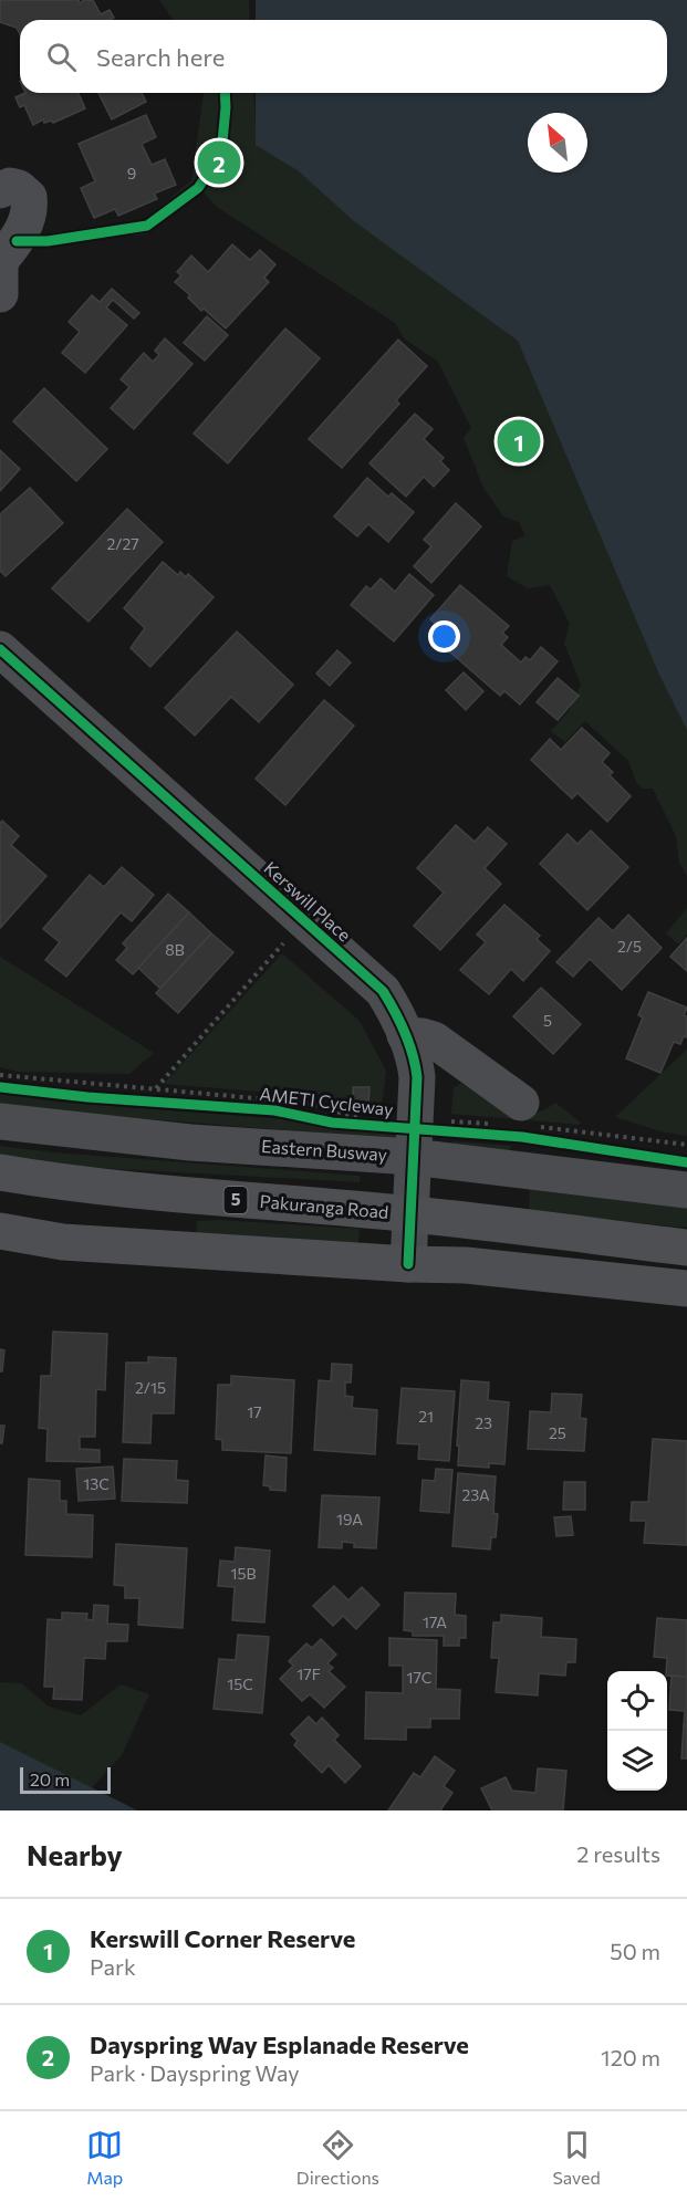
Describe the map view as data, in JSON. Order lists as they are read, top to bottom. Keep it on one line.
{"streets":{"main road":["5","Pakuranga Road"],"street":["Kerswill Place","Eastern Busway"],"cycle path":["AMETI Cycleway"]},"crossings":[["Kerswill Place","AMETI Cycleway"],["Kerswill Place","Eastern Busway"],["Kerswill Place","Pakuranga Road"],["AMETI Cycleway","Eastern Busway"]],"house_numbers":["9","2/27","2/5","8B","5","2/15","17","21","23","25","13C","23A","19A","15B","17A","17F","17C","15C"],"scale_bar":"20 m","north":"top left","page":{"search":"Search here","pins":["2","1"],"scale":"20 m","heading":["Nearby","2 results"],"list":[{"mark":"1","name":"Kerswill Corner Reserve","note":"Park","value":"50 m"},{"mark":"2","name":"Dayspring Way Esplanade Reserve","note":"Park · Dayspring Way","value":"120 m"}],"nav":["Map","Directions","Saved"]}}
